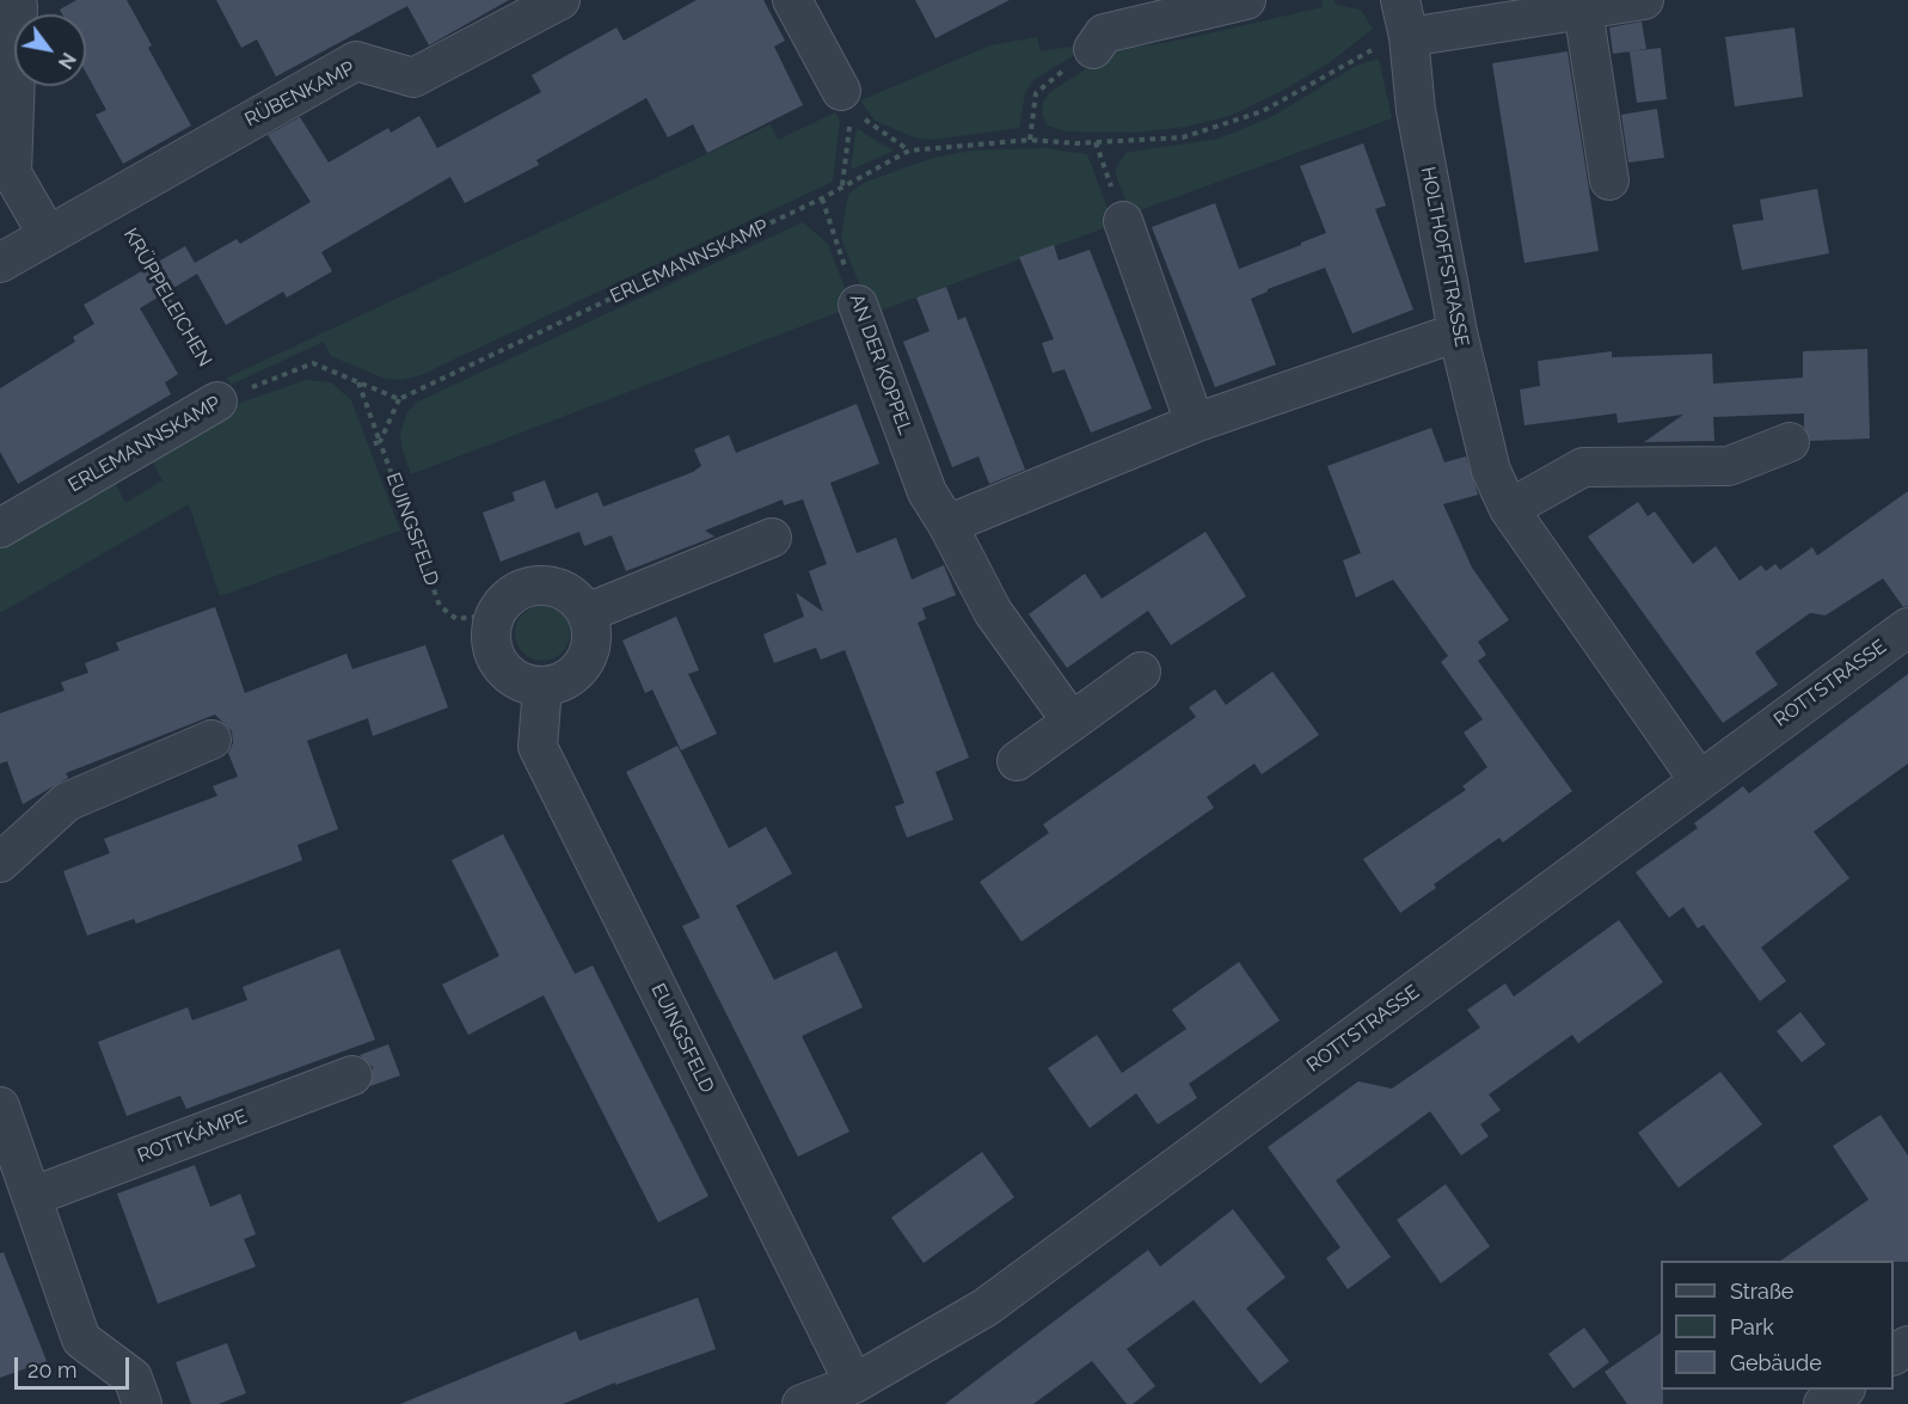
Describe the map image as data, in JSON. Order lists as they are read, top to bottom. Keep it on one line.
{"streets":{"street":["RÜBENKAMP","HOLTHOFFSTRASSE","ERLEMANNSKAMP","AN DER KOPPEL","EUINGSFELD","ROTTSTRASSE","ROTTKÄMPE"],"path":["KRÜPPELEICHEN"]},"crossings":[["RÜBENKAMP","KRÜPPELEICHEN"],["HOLTHOFFSTRASSE","ERLEMANNSKAMP"],["HOLTHOFFSTRASSE","ROTTSTRASSE"],["ERLEMANNSKAMP","KRÜPPELEICHEN"],["ERLEMANNSKAMP","AN DER KOPPEL"],["ERLEMANNSKAMP","EUINGSFELD"],["EUINGSFELD","ROTTSTRASSE"]],"legend":["Straße","Park","Gebäude"],"scale_bar":"20 m","north":"bottom right"}
